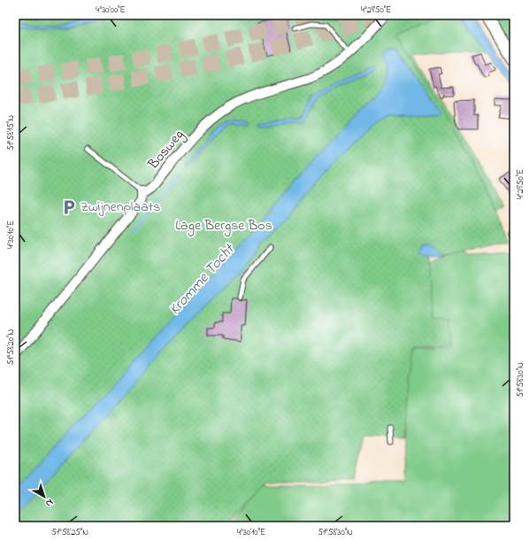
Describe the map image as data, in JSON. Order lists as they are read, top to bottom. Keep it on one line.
{"streets":{"street":["Bosweg"]},"water":["Kromme Tocht"],"parks":["Lage Bergse Bos"],"places":{"parking":["Zwijnenplaats"]},"north":"bottom right","coordinates":["4°30'00\"E","4°29'50\"E","51°58'15\"N","4°30'10\"E","51°58'20\"N","51°58'30\"N","51°58'25\"N"]}
